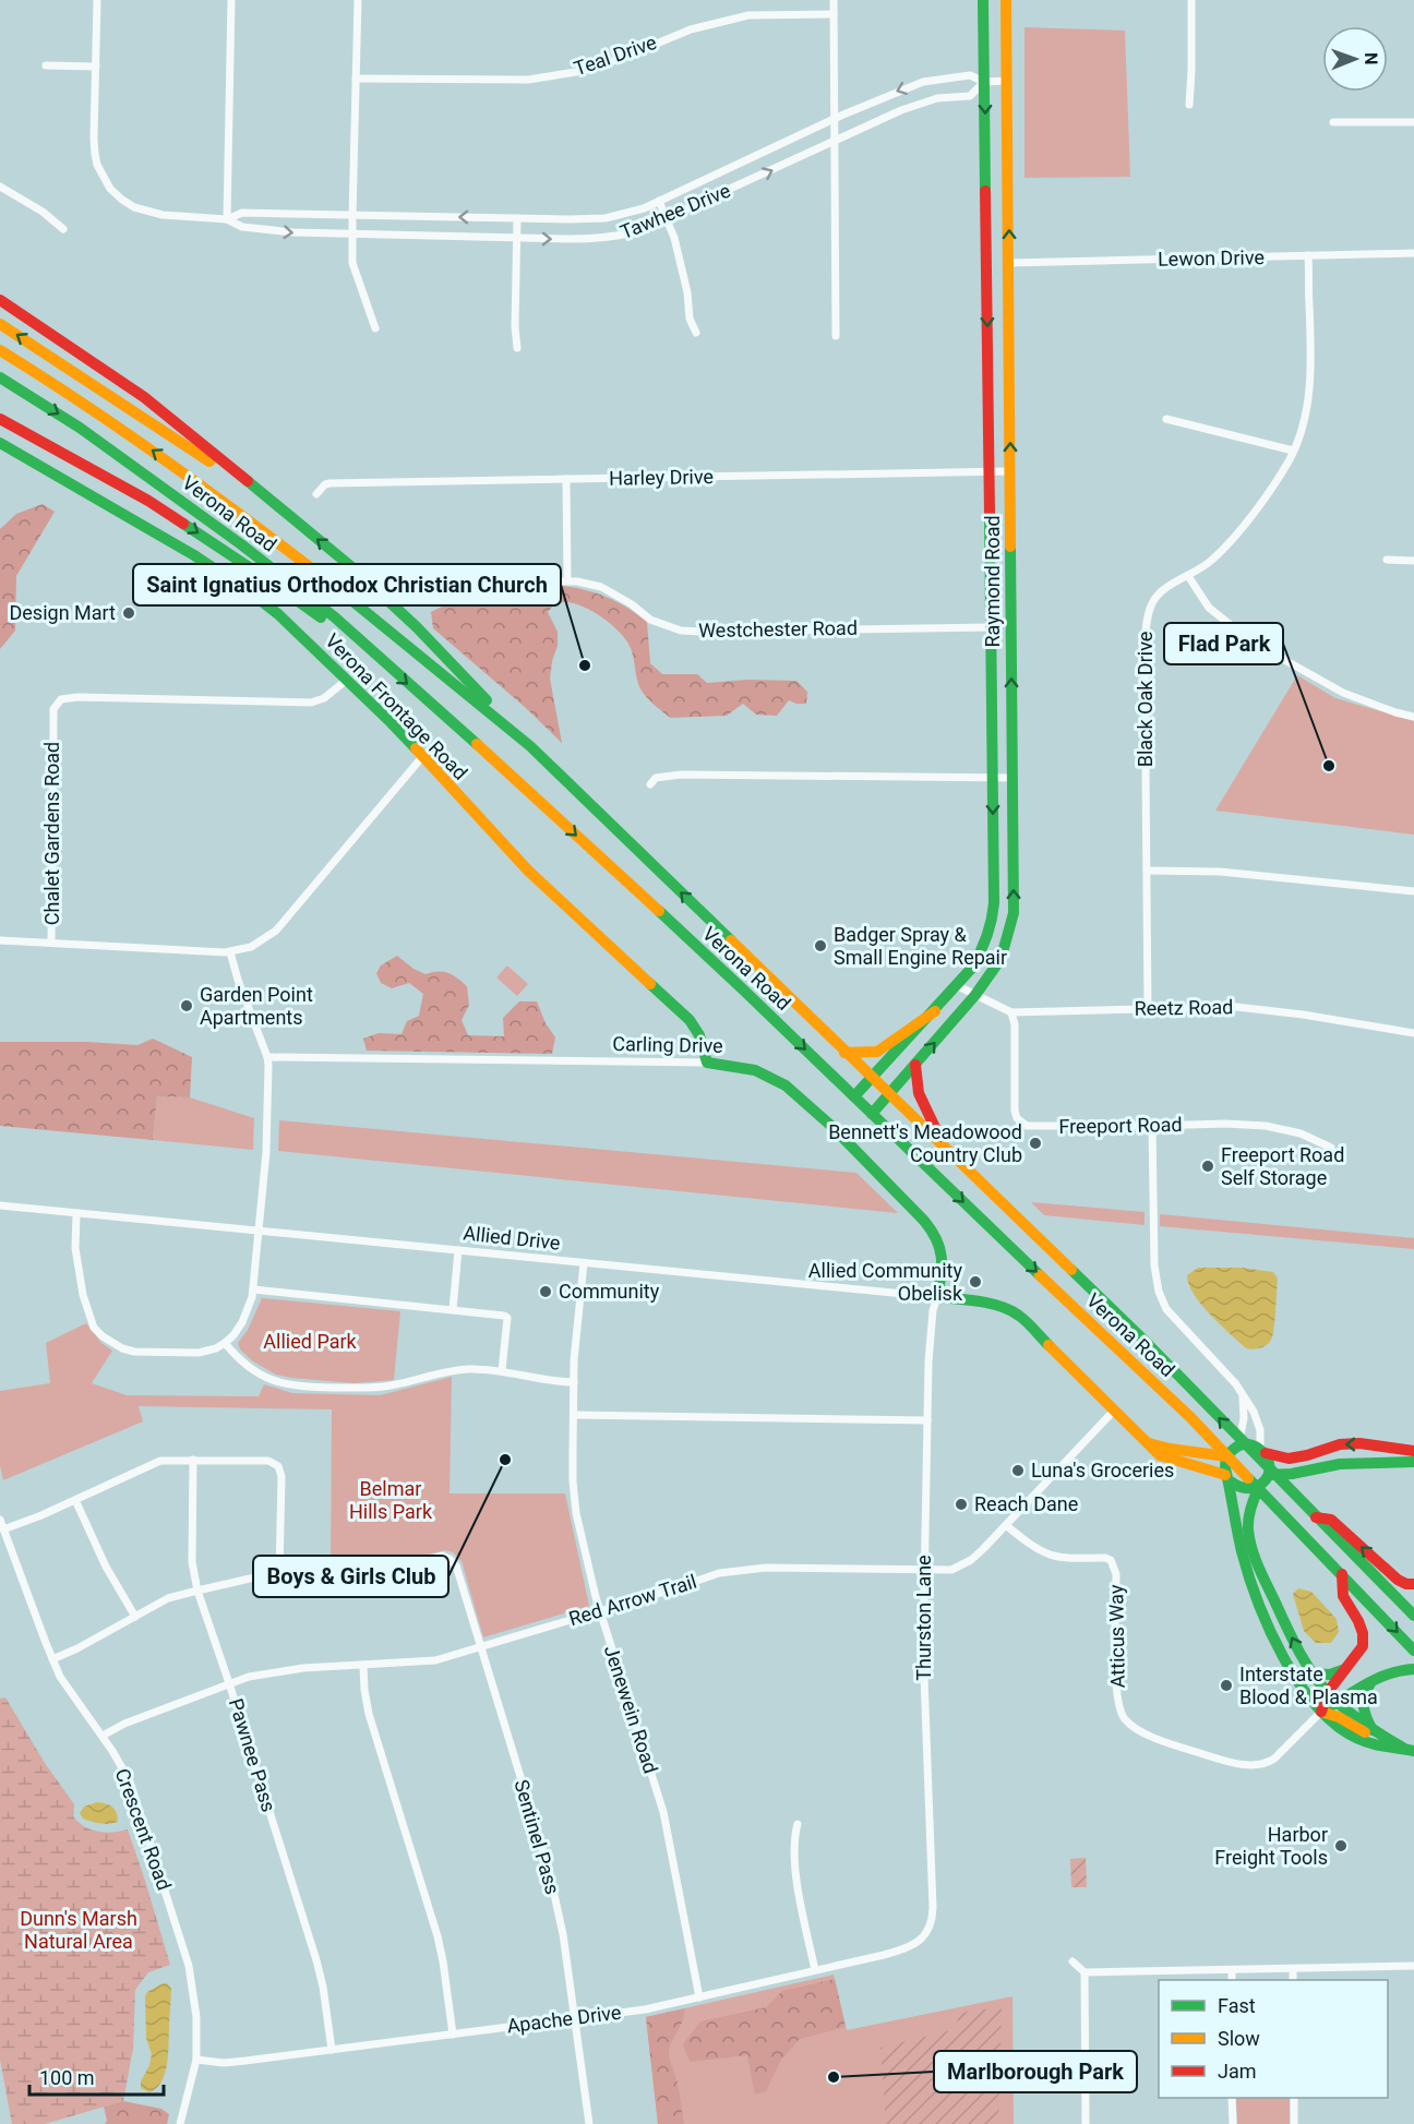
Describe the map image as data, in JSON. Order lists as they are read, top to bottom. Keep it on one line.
{"streets":{"main road":["Verona Road","Raymond Road","Verona Frontage Road","Carling Drive","Allied Drive"],"street":["Teal Drive","Tawhee Drive","Lewon Drive","Harley Drive","Westchester Road","Black Oak Drive","Chalet Gardens Road","Reetz Road","Freeport Road","Red Arrow Trail","Thurston Lane","Atticus Way","Jenewein Road","Pawnee Pass","Crescent Road","Sentinel Pass","Apache Drive"]},"crossings":[["Tawhee Drive","Raymond Road"],["Lewon Drive","Raymond Road"],["Lewon Drive","Black Oak Drive"],["Harley Drive","Raymond Road"],["Verona Road","Raymond Road"],["Raymond Road","Westchester Road"],["Raymond Road","Reetz Road"],["Black Oak Drive","Reetz Road"],["Verona Frontage Road","Chalet Gardens Road"],["Verona Frontage Road","Carling Drive"],["Reetz Road","Freeport Road"],["Carling Drive","Allied Drive"],["Carling Drive","Thurston Lane"],["Allied Drive","Red Arrow Trail"],["Allied Drive","Thurston Lane"],["Allied Drive","Jenewein Road"],["Red Arrow Trail","Thurston Lane"],["Red Arrow Trail","Atticus Way"],["Red Arrow Trail","Jenewein Road"],["Red Arrow Trail","Pawnee Pass"],["Red Arrow Trail","Crescent Road"],["Red Arrow Trail","Sentinel Pass"],["Thurston Lane","Apache Drive"],["Jenewein Road","Apache Drive"],["Pawnee Pass","Apache Drive"],["Crescent Road","Apache Drive"],["Sentinel Pass","Apache Drive"]],"parks":["Allied Park","Belmar Hills Park","Dunn's Marsh Natural Area"],"places":["Design Mart","Saint Ignatius Orthodox Christian Church","Flad Park","Badger Spray & Small Engine Repair","Garden Point Apartments","Bennett's Meadowood Country Club","Freeport Road Self Storage","Allied Community Obelisk","Community","Boys & Girls Club","Luna's Groceries","Reach Dane","Interstate Blood & Plasma","Harbor Freight Tools","Marlborough Park"],"legend":["Fast","Slow","Jam"],"scale_bar":"100 m","north":"right"}
